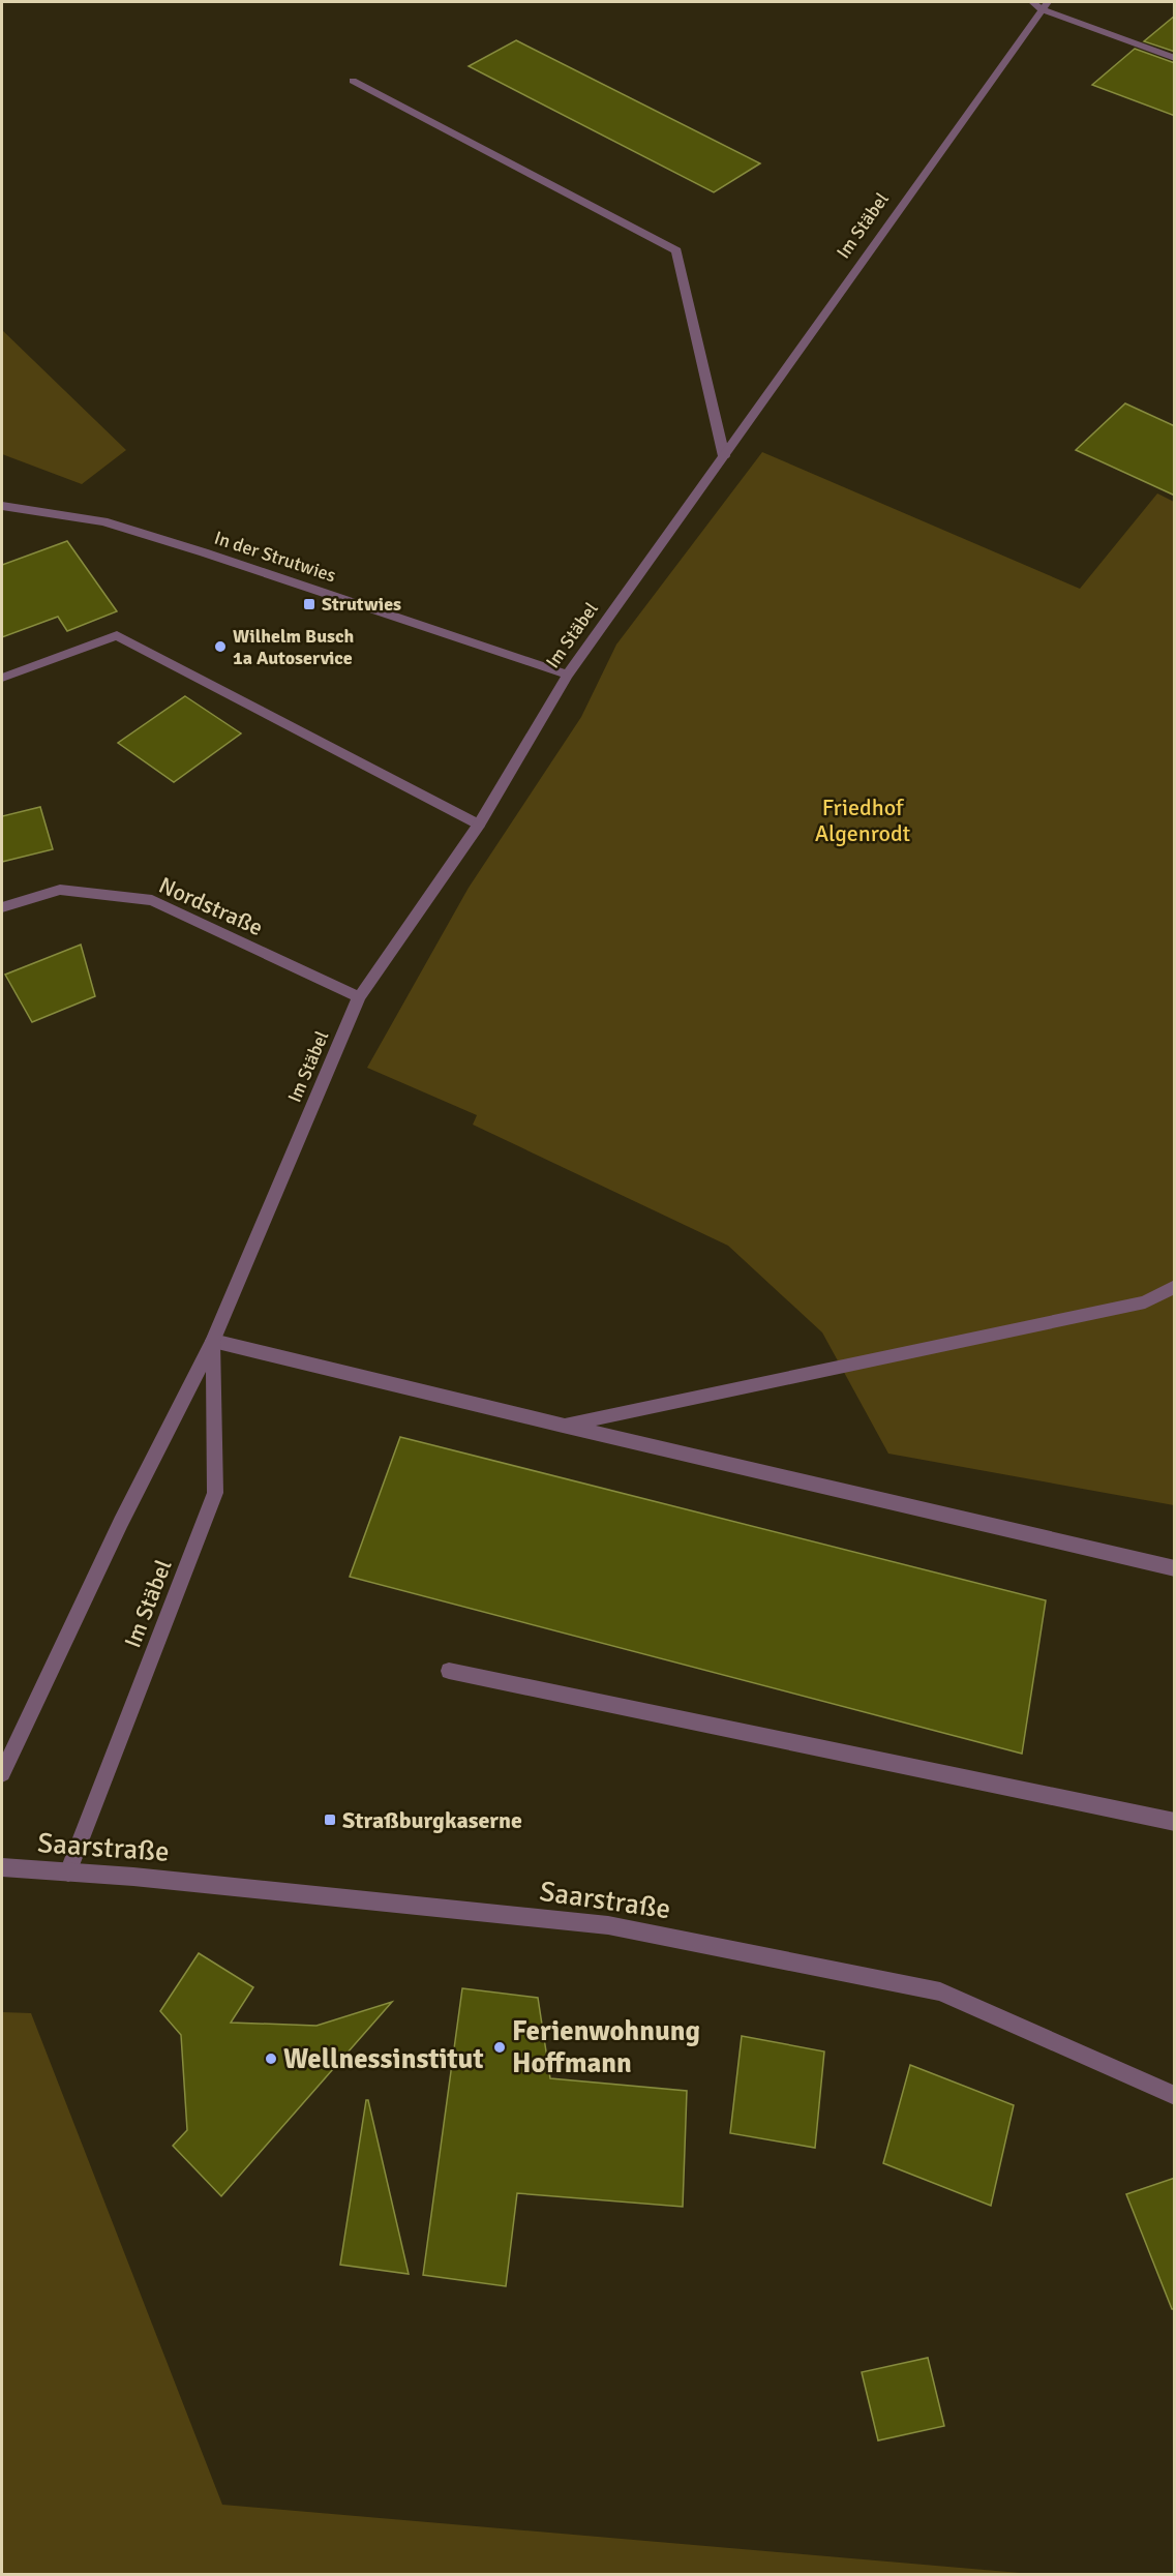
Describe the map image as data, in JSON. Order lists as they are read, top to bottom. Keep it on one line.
{"streets":{"street":["Im Stäbel","In der Strutwies","Nordstraße","Saarstraße"]},"crossings":[["Im Stäbel","In der Strutwies"],["Im Stäbel","Nordstraße"],["Im Stäbel","Saarstraße"]],"parks":["Friedhof Algenrodt"],"places":{"transit":["Strutwies","Straßburgkaserne"],"other":["Wilhelm Busch 1a Autoservice","Ferienwohnung Hoffmann","Wellnessinstitut"]}}
